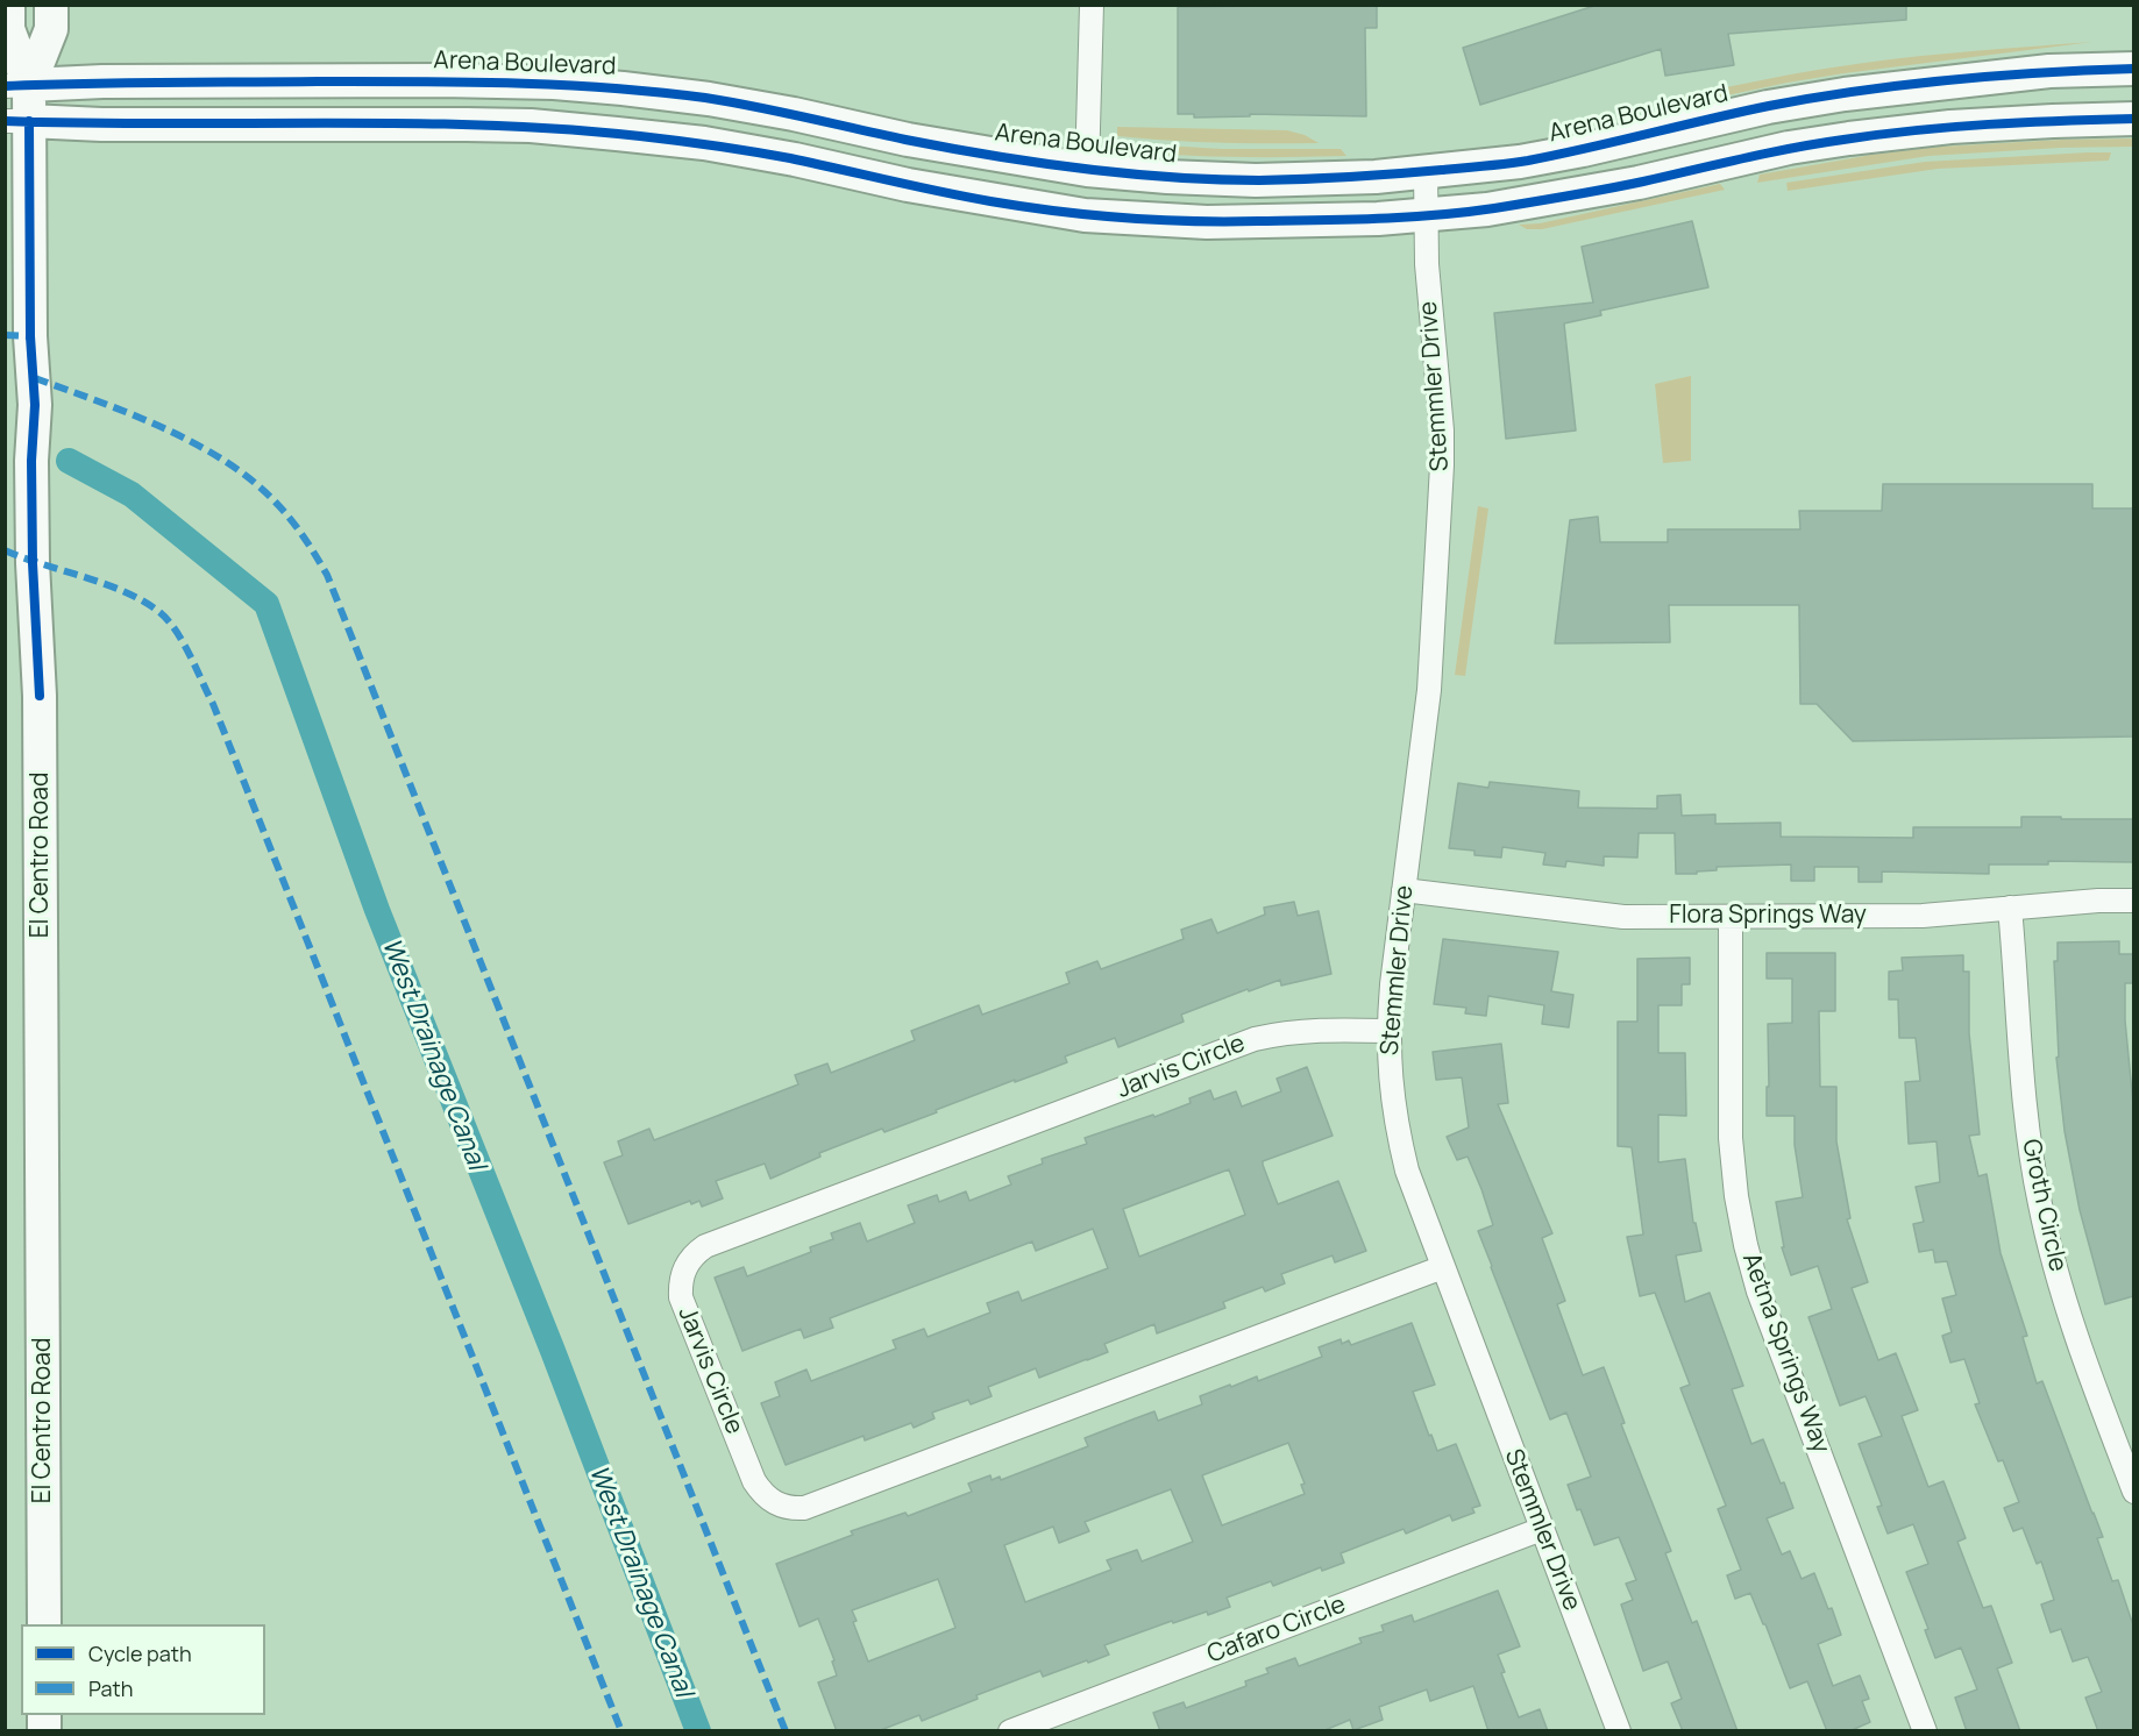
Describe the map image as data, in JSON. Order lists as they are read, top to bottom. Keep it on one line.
{"streets":{"main road":["Arena Boulevard","El Centro Road"],"street":["Stemmler Drive","Flora Springs Way","Jarvis Circle","Groth Circle","Aetna Springs Way","Cafaro Circle"]},"crossings":[["Arena Boulevard","Stemmler Drive"],["Arena Boulevard","El Centro Road"],["Stemmler Drive","Flora Springs Way"],["Stemmler Drive","Jarvis Circle"],["Stemmler Drive","Cafaro Circle"],["Flora Springs Way","Groth Circle"],["Flora Springs Way","Aetna Springs Way"]],"water":["West Drainage Canal"],"legend":["Cycle path","Path"]}
